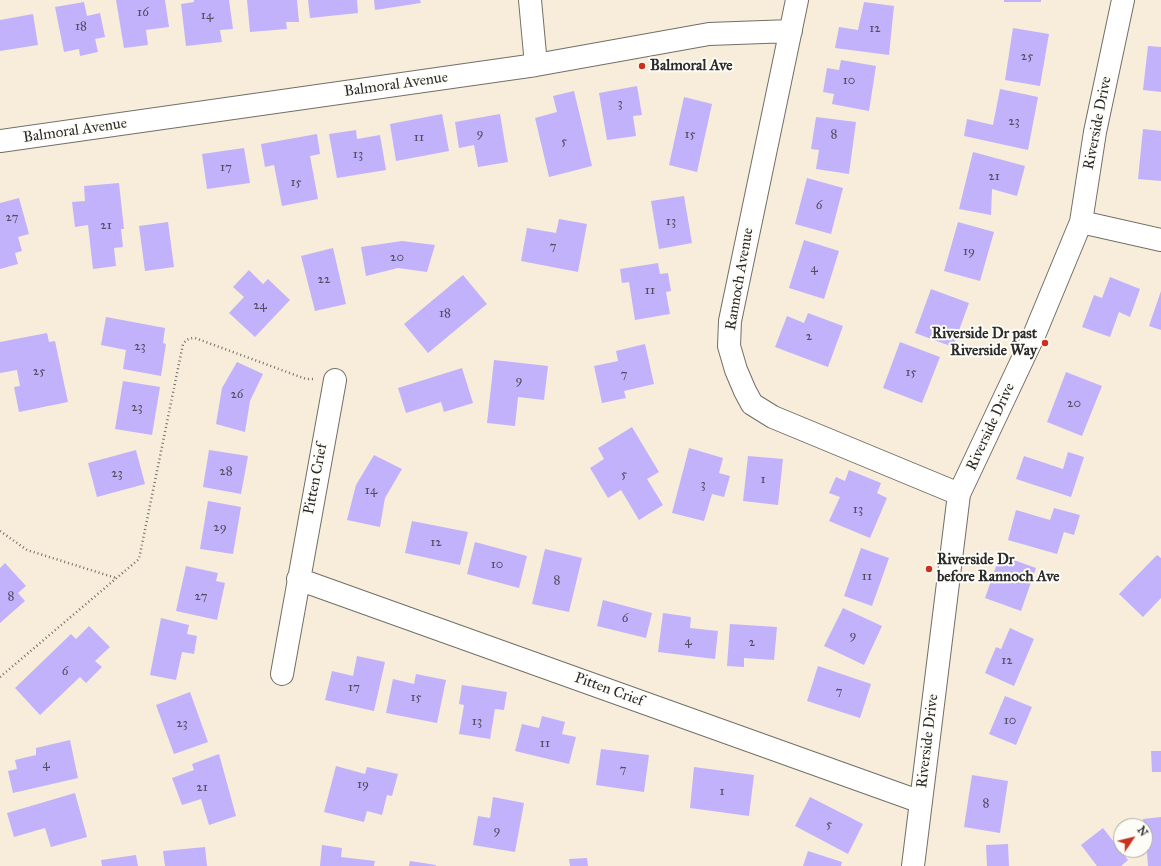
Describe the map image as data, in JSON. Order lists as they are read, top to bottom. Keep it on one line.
{"streets":{"street":["Balmoral Avenue","Riverside Drive","Rannoch Avenue","Pitten Crief"]},"crossings":[["Balmoral Avenue","Rannoch Avenue"],["Riverside Drive","Rannoch Avenue"],["Riverside Drive","Pitten Crief"]],"places":["Balmoral Ave","Riverside Dr past Riverside Way","Riverside Dr before Rannoch Ave"],"house_numbers":["16","14","18","12","25","10","3","23","9","15","8","11","5","13","17","21","15","6","27","13","21","7","19","20","4","22","11","24","18","2","23","25","15","7","9","26","20","23","28","23","5","1","3","14","13","29","12","10","11","8","8","27","6","9","4","2","12","6","17","7","15","10","13","23","11","4","7","19","21","1","8","5","9"],"north":"top right"}
